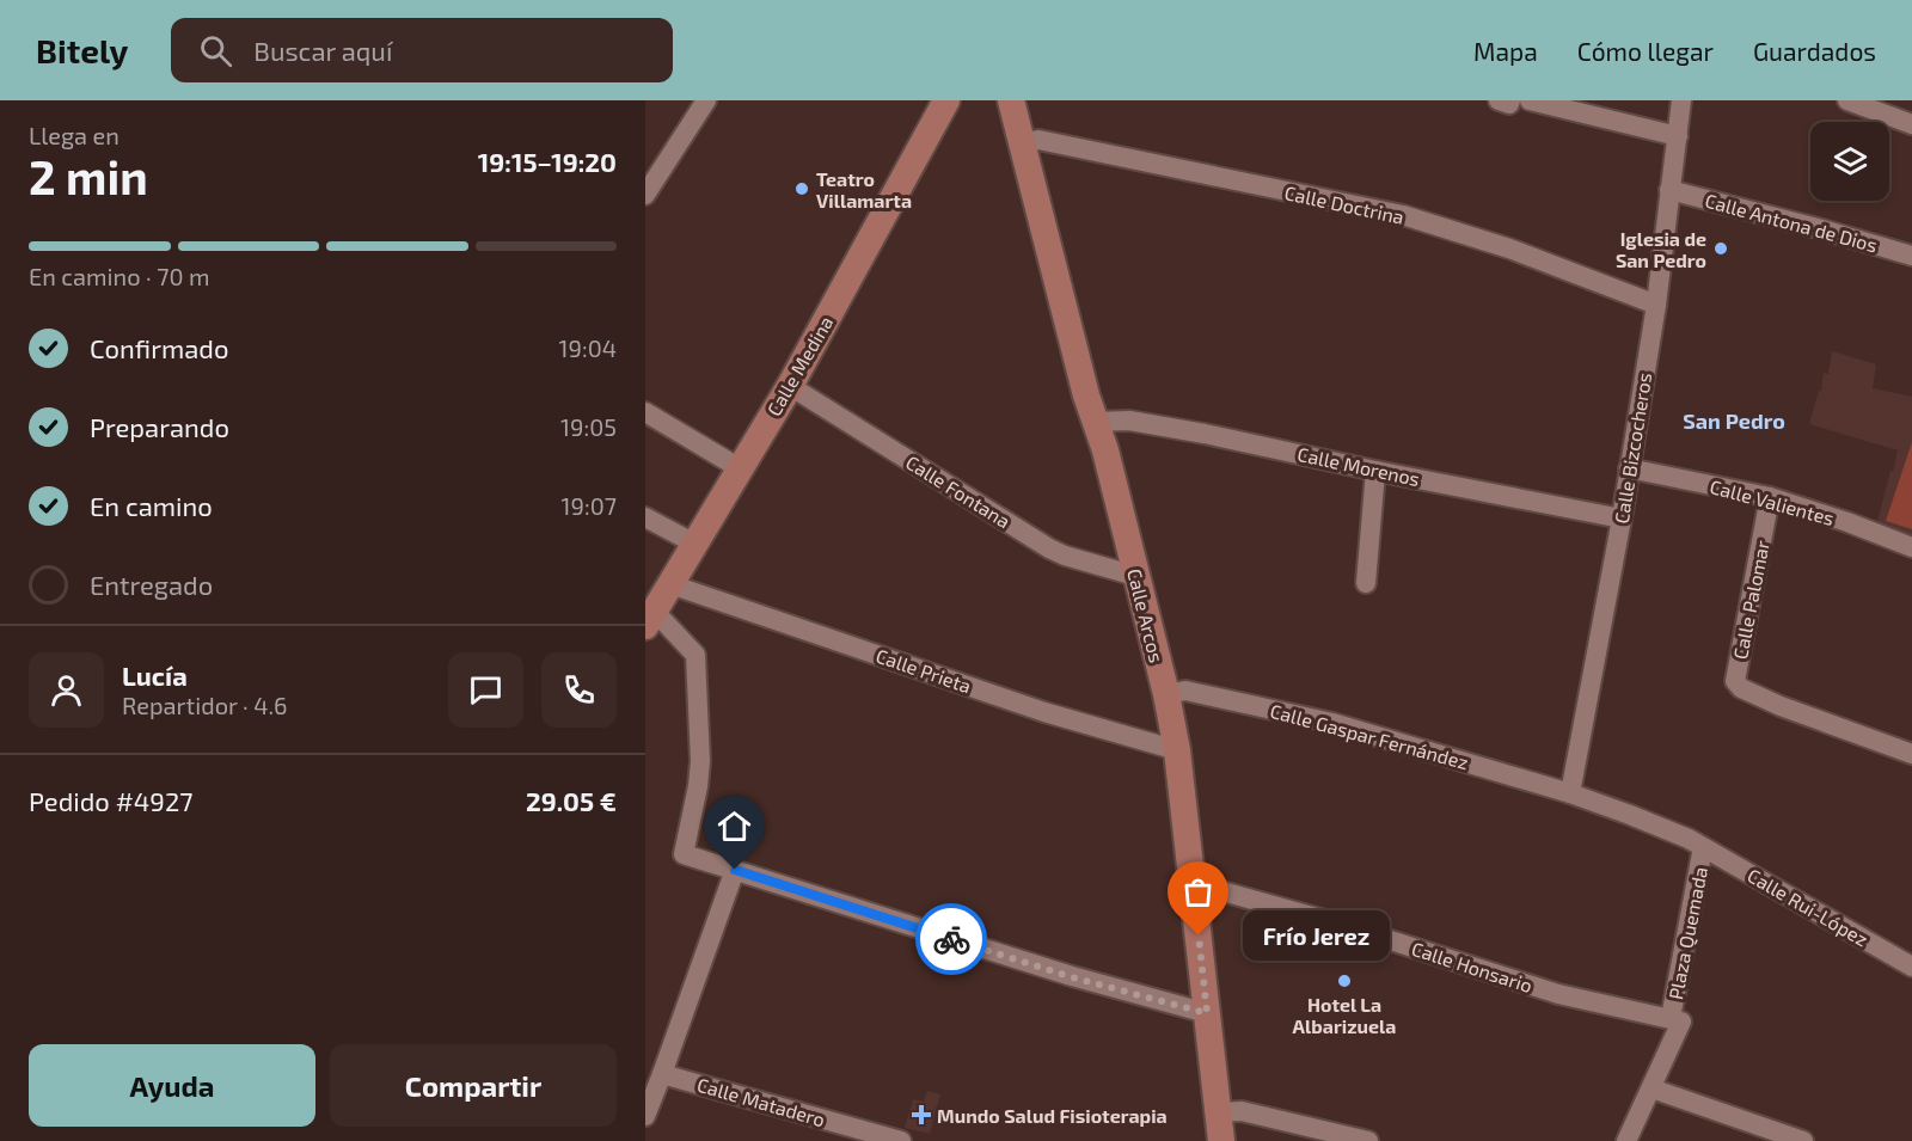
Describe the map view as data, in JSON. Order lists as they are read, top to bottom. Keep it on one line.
{"streets":{"street":["Calle Doctrina","Calle Antona de Dios","Calle Medina","Calle Bizcocheros","Calle Morenos","Calle Fontana","Calle Valientes","Calle Palomar","Calle Arcos","Calle Prieta","Calle Gaspar Fernández","Calle Rui-López","Plaza Quemada","Calle Honsario","Calle Matadero"]},"crossings":[["Calle Doctrina","Calle Bizcocheros"],["Calle Doctrina","Calle Arcos"],["Calle Antona de Dios","Calle Bizcocheros"],["Calle Medina","Calle Fontana"],["Calle Medina","Calle Prieta"],["Calle Bizcocheros","Calle Morenos"],["Calle Bizcocheros","Calle Valientes"],["Calle Bizcocheros","Calle Gaspar Fernández"],["Calle Morenos","Calle Arcos"],["Calle Fontana","Calle Arcos"],["Calle Valientes","Calle Palomar"],["Calle Arcos","Calle Prieta"],["Calle Arcos","Calle Gaspar Fernández"],["Calle Arcos","Calle Honsario"],["Calle Gaspar Fernández","Calle Rui-López"],["Calle Gaspar Fernández","Plaza Quemada"],["Calle Rui-López","Plaza Quemada"],["Plaza Quemada","Calle Honsario"]],"districts":["San Pedro"],"places":{"other":["Teatro Villamarta","Iglesia de San Pedro","Frío Jerez","Hotel La Albarizuela"],"health":["Mundo Salud Fisioterapia"]},"page":{"header":"Bitely","search":"Buscar aquí","nav":["Mapa","Cómo llegar","Guardados"],"heading":["2 min","Llega en","19:15–19:20"],"panel":["Lucía","Repartidor · 4.6","Pedido #4927","29.05 €"],"bar":"En camino · 70 m","list":[["Confirmado","19:04"],["Preparando","19:05"],["En camino","19:07"],"Entregado"],"bubble":"Frío Jerez","buttons":["Ayuda","Compartir"]}}
